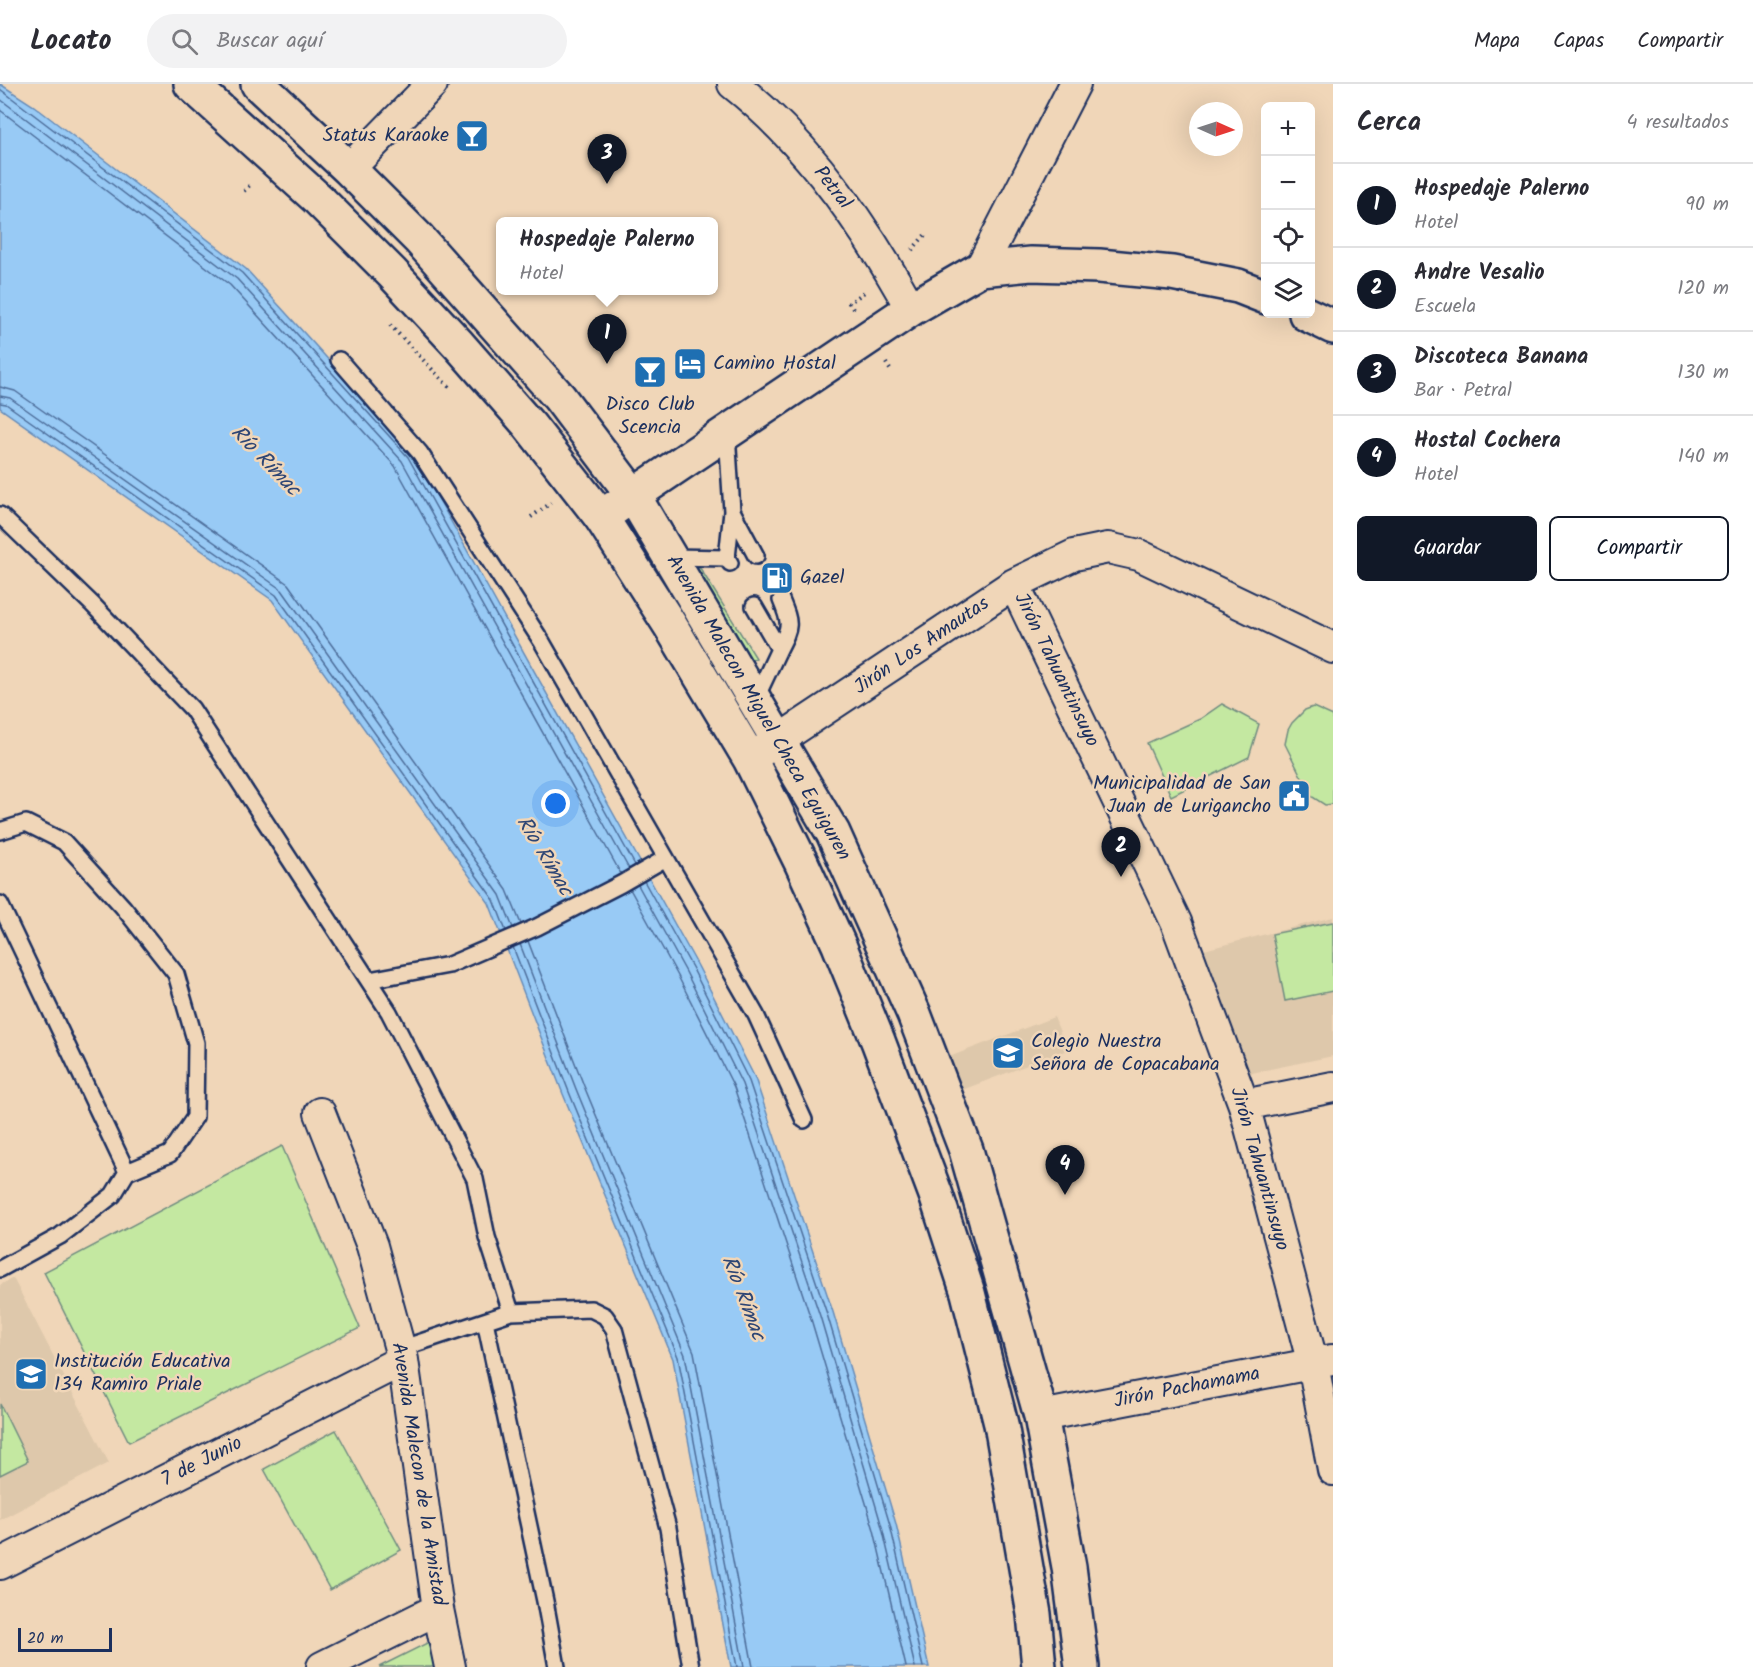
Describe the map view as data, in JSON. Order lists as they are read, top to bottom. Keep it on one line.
{"streets":{"main road":["Avenida Malecon Miguel Checa Eguiguren"],"street":["Petral","Jirón Los Amautas","Jirón Tahuantinsuyo","Jirón Pachamama","7 de Junio","Avenida Malecon de la Amistad"]},"crossings":[["Jirón Los Amautas","Jirón Tahuantinsuyo"],["Jirón Los Amautas","Avenida Malecon Miguel Checa Eguiguren"],["Jirón Tahuantinsuyo","Jirón Pachamama"],["Avenida Malecon Miguel Checa Eguiguren","Jirón Pachamama"],["7 de Junio","Avenida Malecon de la Amistad"]],"water":["Río Rímac"],"places":{"bar":["Status Karaoke","Disco Club Scencia"],"hotel":["Camino Hostal"],"fuel station":["Gazel"],"public building":["Municipalidad de San Juan de Lurigancho"],"school or university":["Colegio Nuestra Señora de Copacabana","Institución Educativa 134 Ramiro Priale"]},"scale_bar":"20 m","north":"right","page":{"header":"Locato","search":"Buscar aquí","nav":["Mapa","Capas","Compartir"],"heading":["Cerca","4 resultados"],"map_buttons":["+","−"],"pins":["3","1","2","4"],"list":[{"mark":"1","name":"Hospedaje Palerno","note":"Hotel","value":"90 m"},{"mark":"2","name":"Andre Vesalio","note":"Escuela","value":"120 m"},{"mark":"3","name":"Discoteca Banana","note":"Bar · Petral","value":"130 m"},{"mark":"4","name":"Hostal Cochera","note":"Hotel","value":"140 m"}],"popup":["Hospedaje Palerno","Hotel"],"buttons":["Guardar","Compartir"],"scale":"20 m"}}
